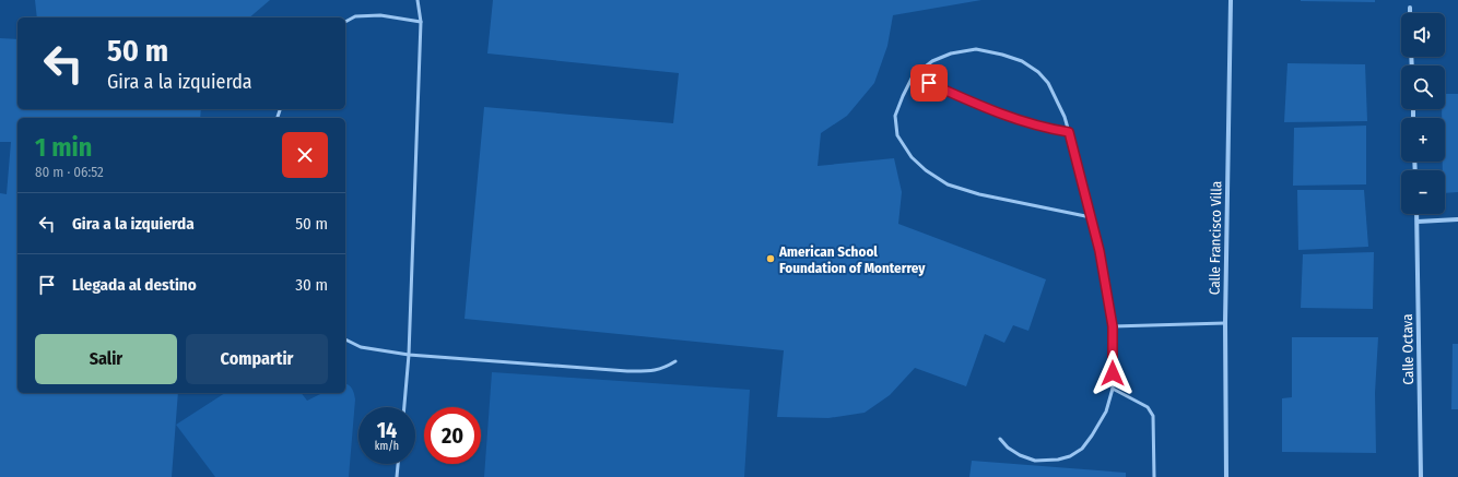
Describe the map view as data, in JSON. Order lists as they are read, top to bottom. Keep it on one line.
{"streets":{"street":["Calle Francisco Villa","Calle Octava"]},"places":["American School Foundation of Monterrey"],"page":{"map_buttons":["+","−"],"turn":["50 m","Gira a la izquierda"],"heading":["1 min","80 m · 06:52"],"list":[{"name":"Gira a la izquierda","value":"50 m"},{"name":"Llegada al destino","value":"30 m"}],"buttons":["Salir","Compartir"],"speed":"14 km/h","limit":"20"}}
